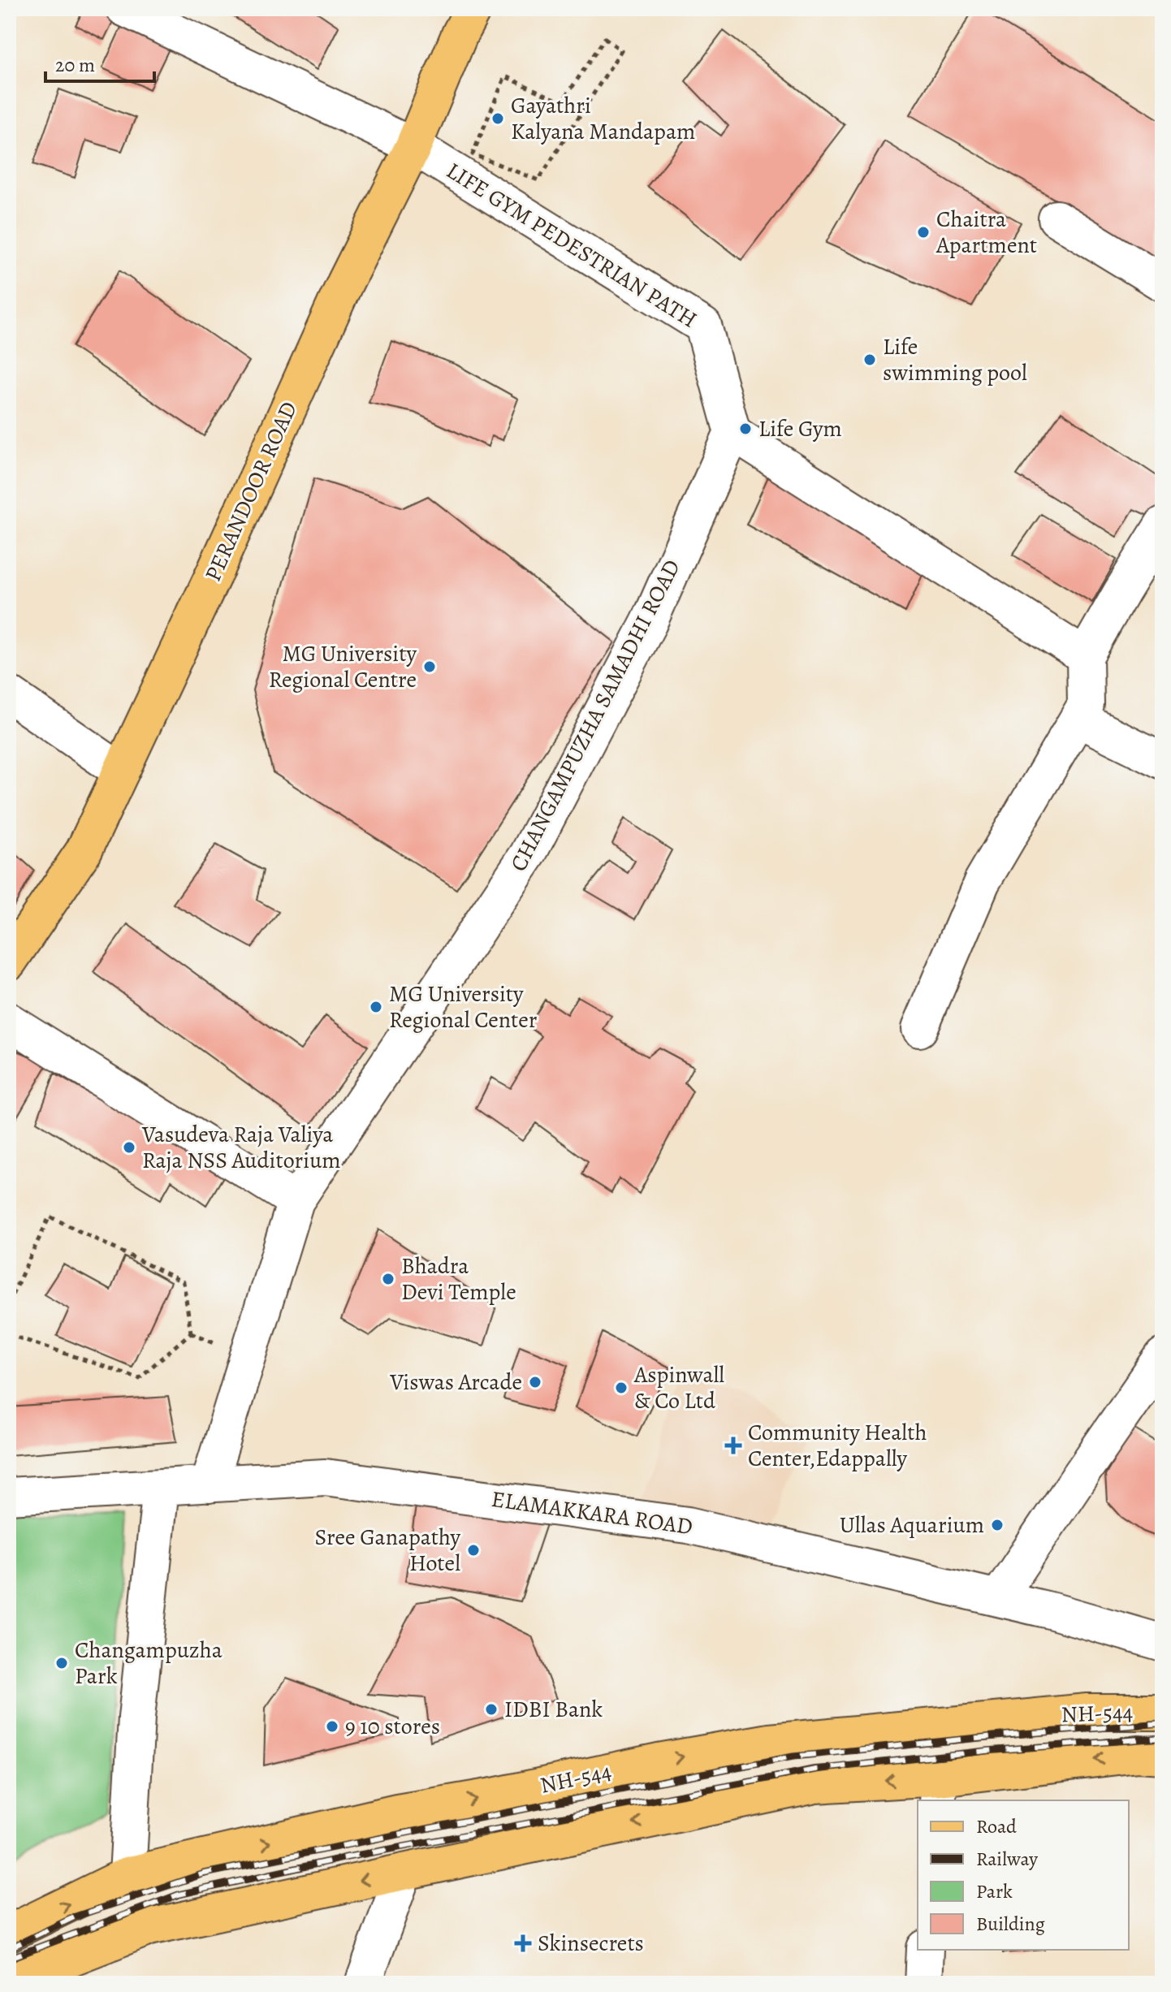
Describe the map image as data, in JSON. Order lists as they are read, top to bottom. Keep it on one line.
{"streets":{"main road":["PERANDOOR ROAD","NH-544"],"street":["LIFE GYM PEDESTRIAN PATH","CHANGAMPUZHA SAMADHI ROAD","ELAMAKKARA ROAD"]},"crossings":[["LIFE GYM PEDESTRIAN PATH","PERANDOOR ROAD"],["LIFE GYM PEDESTRIAN PATH","CHANGAMPUZHA SAMADHI ROAD"],["CHANGAMPUZHA SAMADHI ROAD","ELAMAKKARA ROAD"]],"places":{"other":["Gayathri Kalyana Mandapam","Chaitra Apartment","Life swimming pool","Life Gym","MG University Regional Centre","MG University Regional Center","Vasudeva Raja Valiya Raja NSS Auditorium","Bhadra Devi Temple","Viswas Arcade","Aspinwall & Co Ltd","Ullas Aquarium","Sree Ganapathy Hotel","Changampuzha Park","IDBI Bank","9 10 stores"],"health":["Community Health Center,Edappally","Skinsecrets"]},"legend":["Road","Railway","Park","Building"],"scale_bar":"20 m"}
